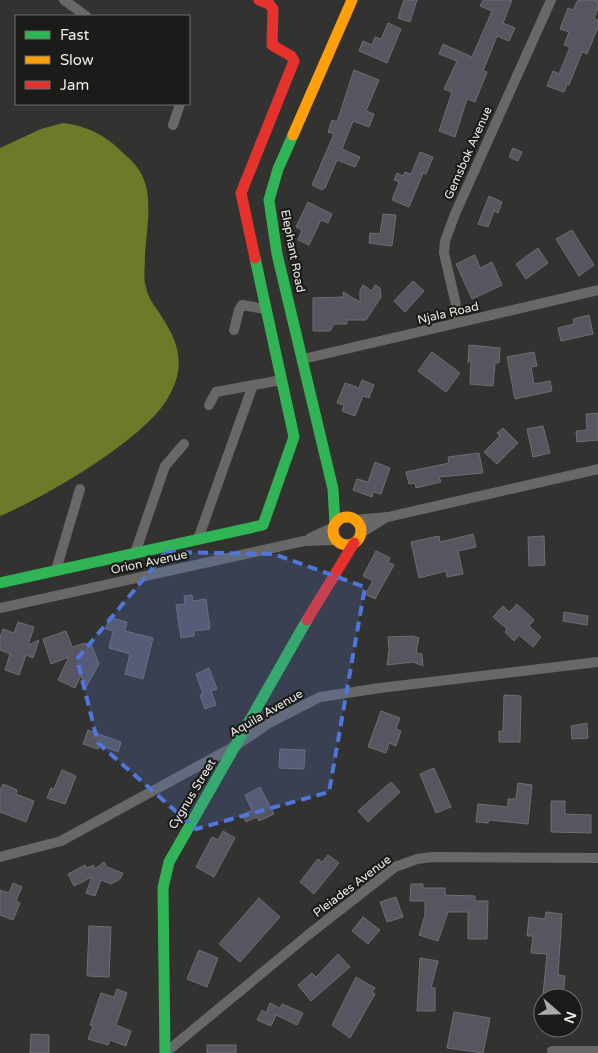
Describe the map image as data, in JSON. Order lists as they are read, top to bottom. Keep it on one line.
{"streets":{"street":["Gemsbok Avenue","Elephant Road","Njala Road","Orion Avenue","Aquila Avenue","Cygnus Street","Pleiades Avenue"]},"crossings":[["Gemsbok Avenue","Njala Road"],["Elephant Road","Njala Road"],["Elephant Road","Orion Avenue"],["Elephant Road","Cygnus Street"],["Orion Avenue","Cygnus Street"],["Aquila Avenue","Cygnus Street"],["Cygnus Street","Pleiades Avenue"]],"legend":["Fast","Slow","Jam"],"north":"right"}
